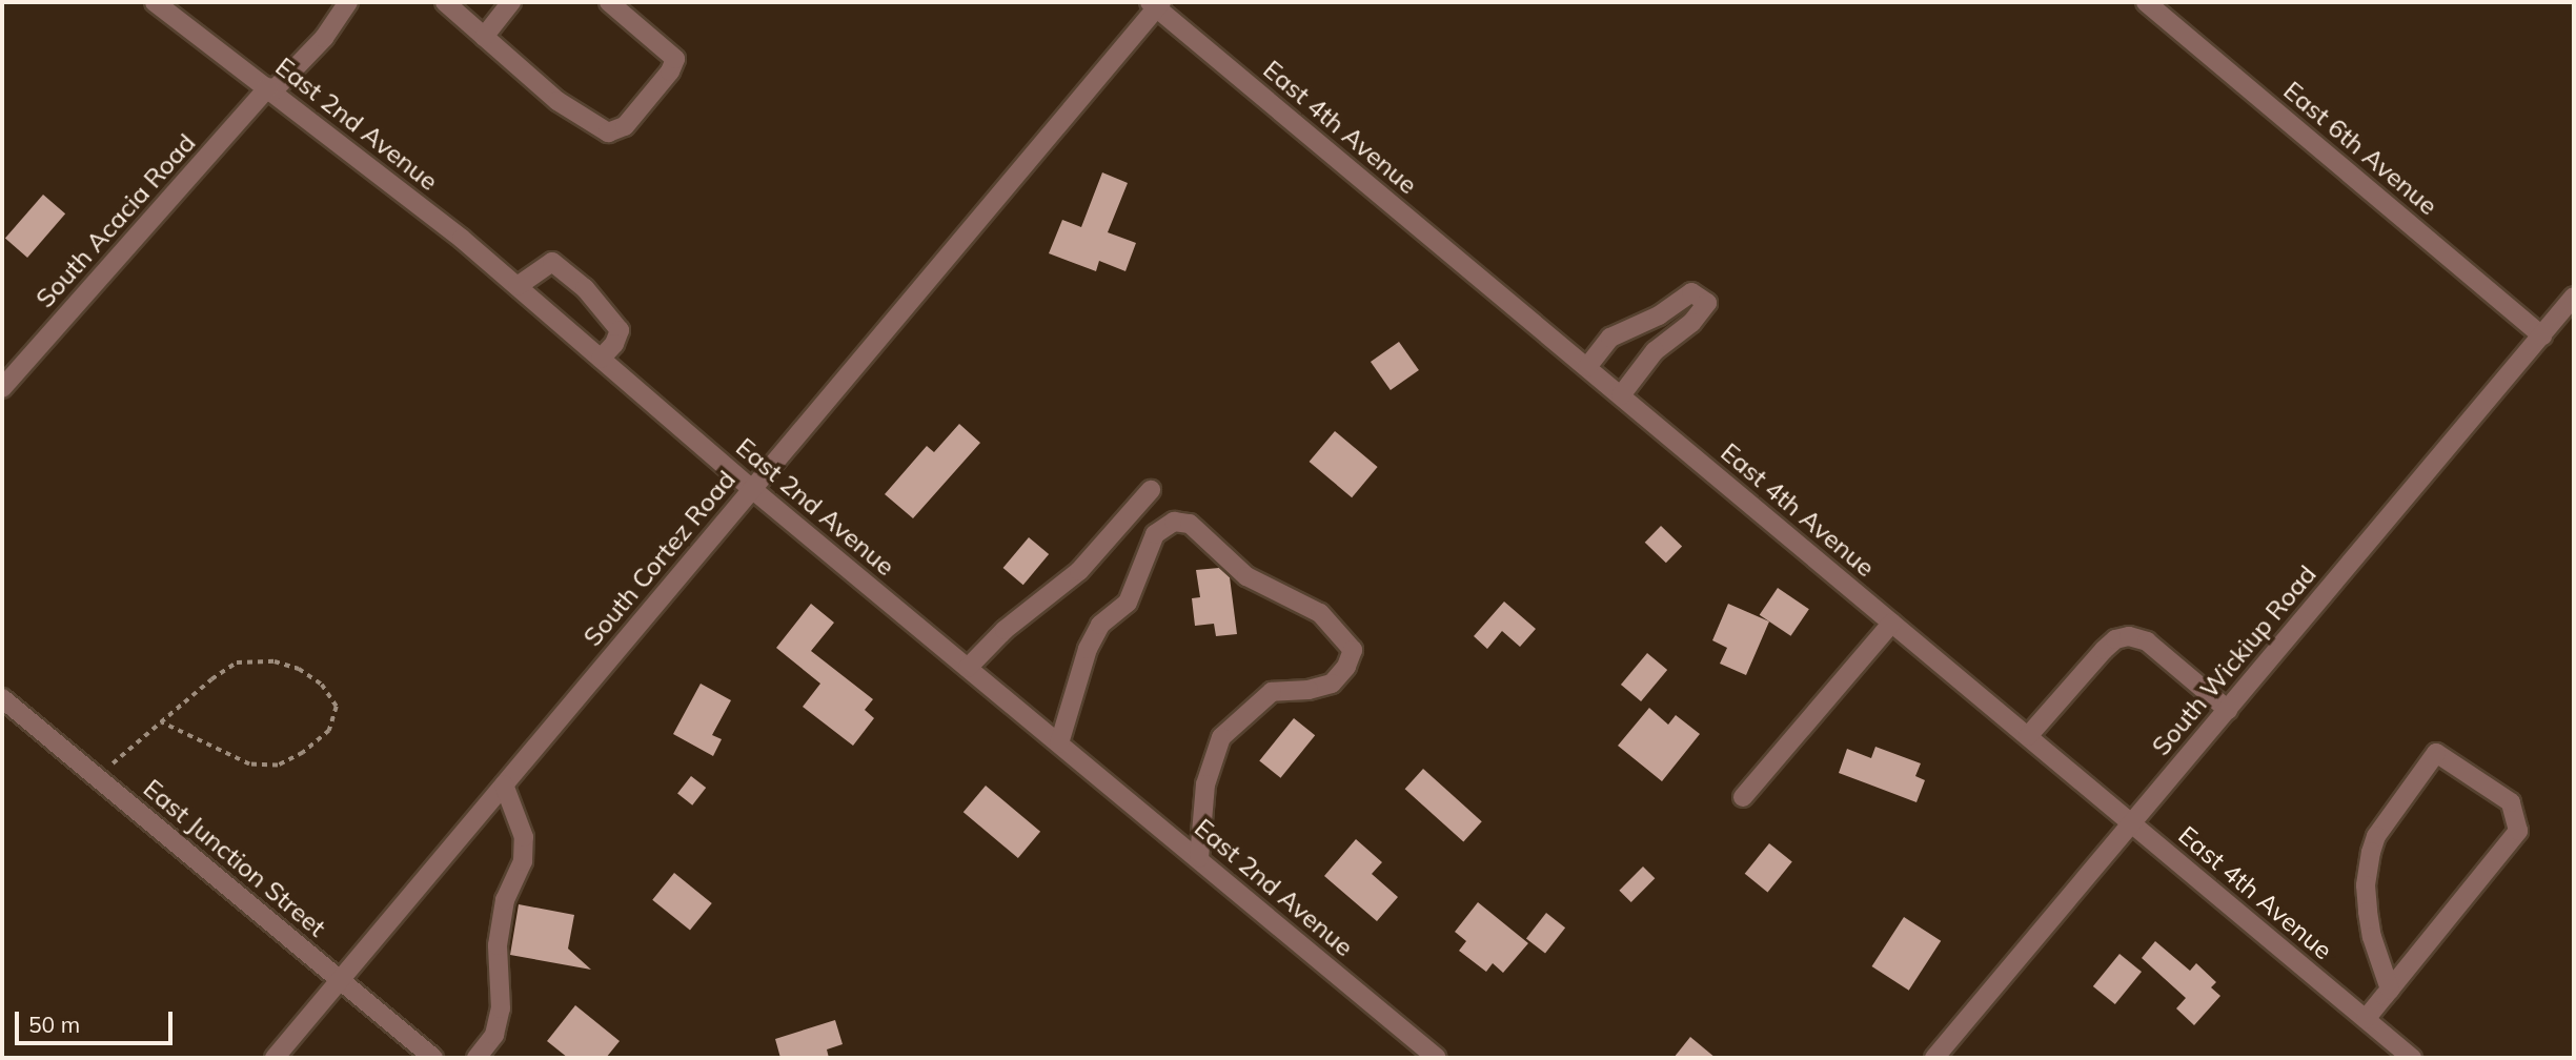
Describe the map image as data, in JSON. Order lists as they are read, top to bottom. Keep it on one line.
{"streets":{"street":["East 2nd Avenue","East 4th Avenue","East 6th Avenue","South Acacia Road","South Cortez Road","South Wickiup Road","East Junction Street"]},"crossings":[["East 2nd Avenue","South Acacia Road"],["East 2nd Avenue","South Cortez Road"],["East 4th Avenue","South Cortez Road"],["East 4th Avenue","South Wickiup Road"],["East 6th Avenue","South Wickiup Road"],["South Cortez Road","East Junction Street"]],"scale_bar":"50 m"}
